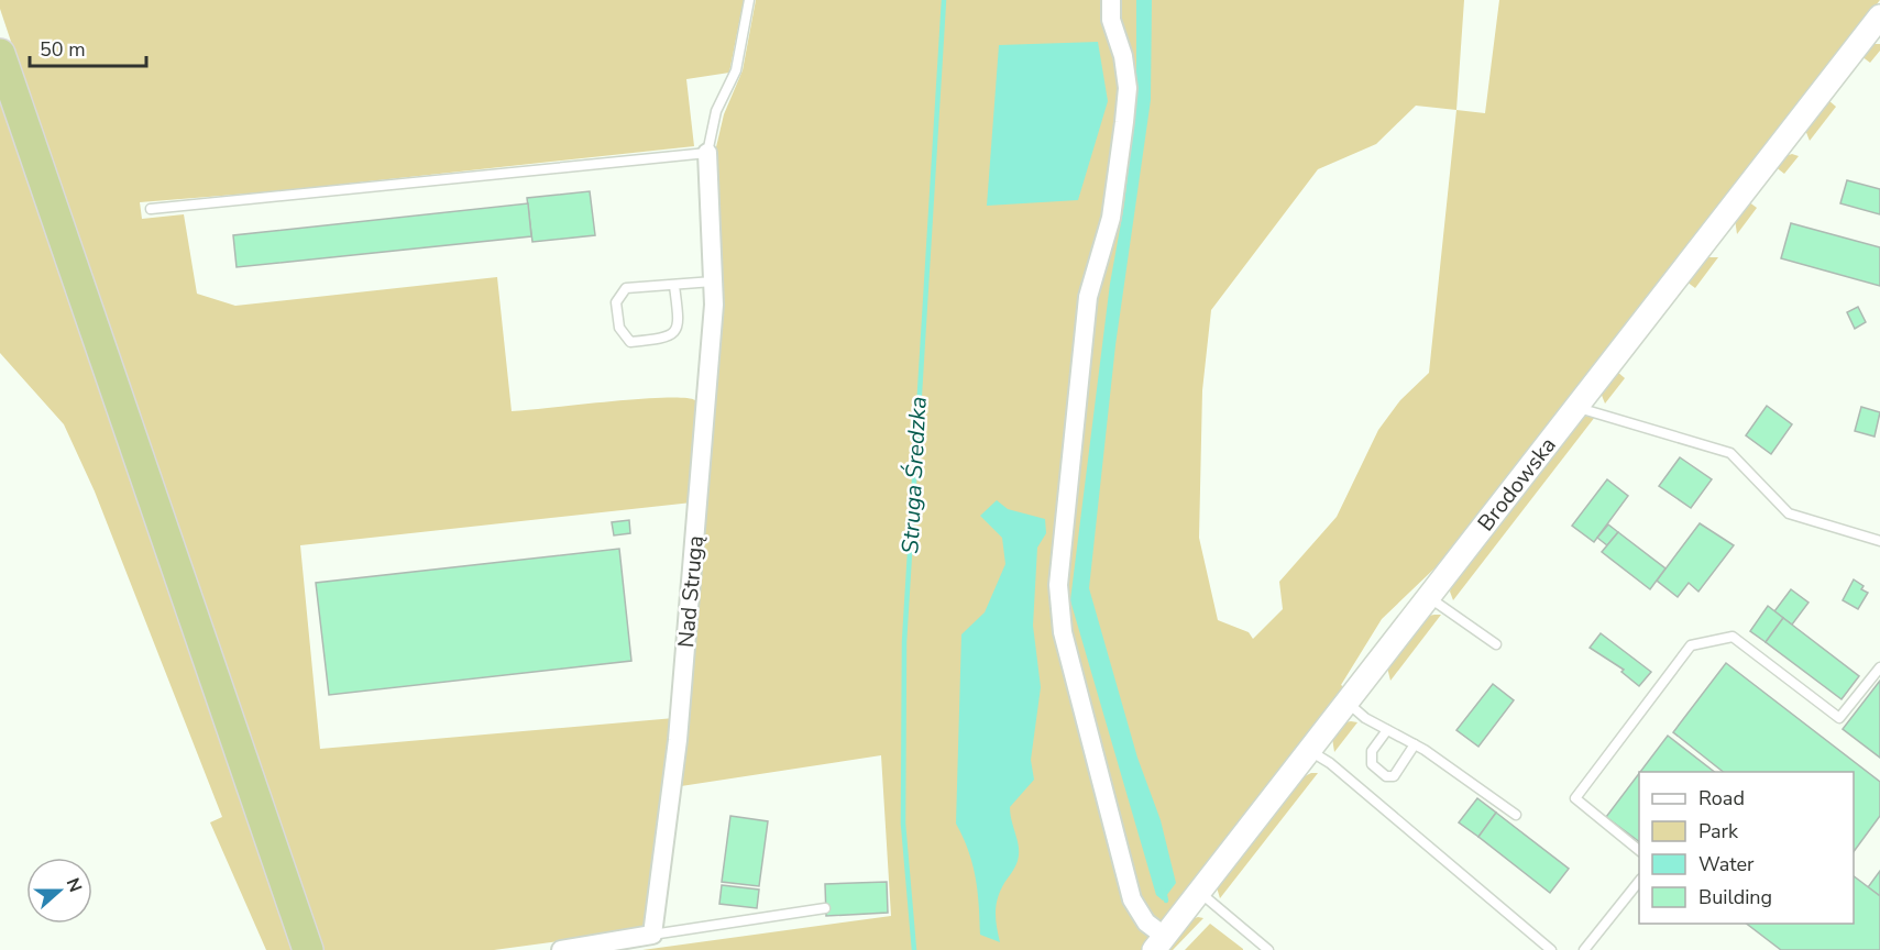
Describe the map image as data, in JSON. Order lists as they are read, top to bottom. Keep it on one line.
{"streets":{"street":["Brodowska","Nad Strugą"]},"water":["Struga Średzka"],"legend":["Road","Park","Water","Building"],"scale_bar":"50 m","north":"right"}
